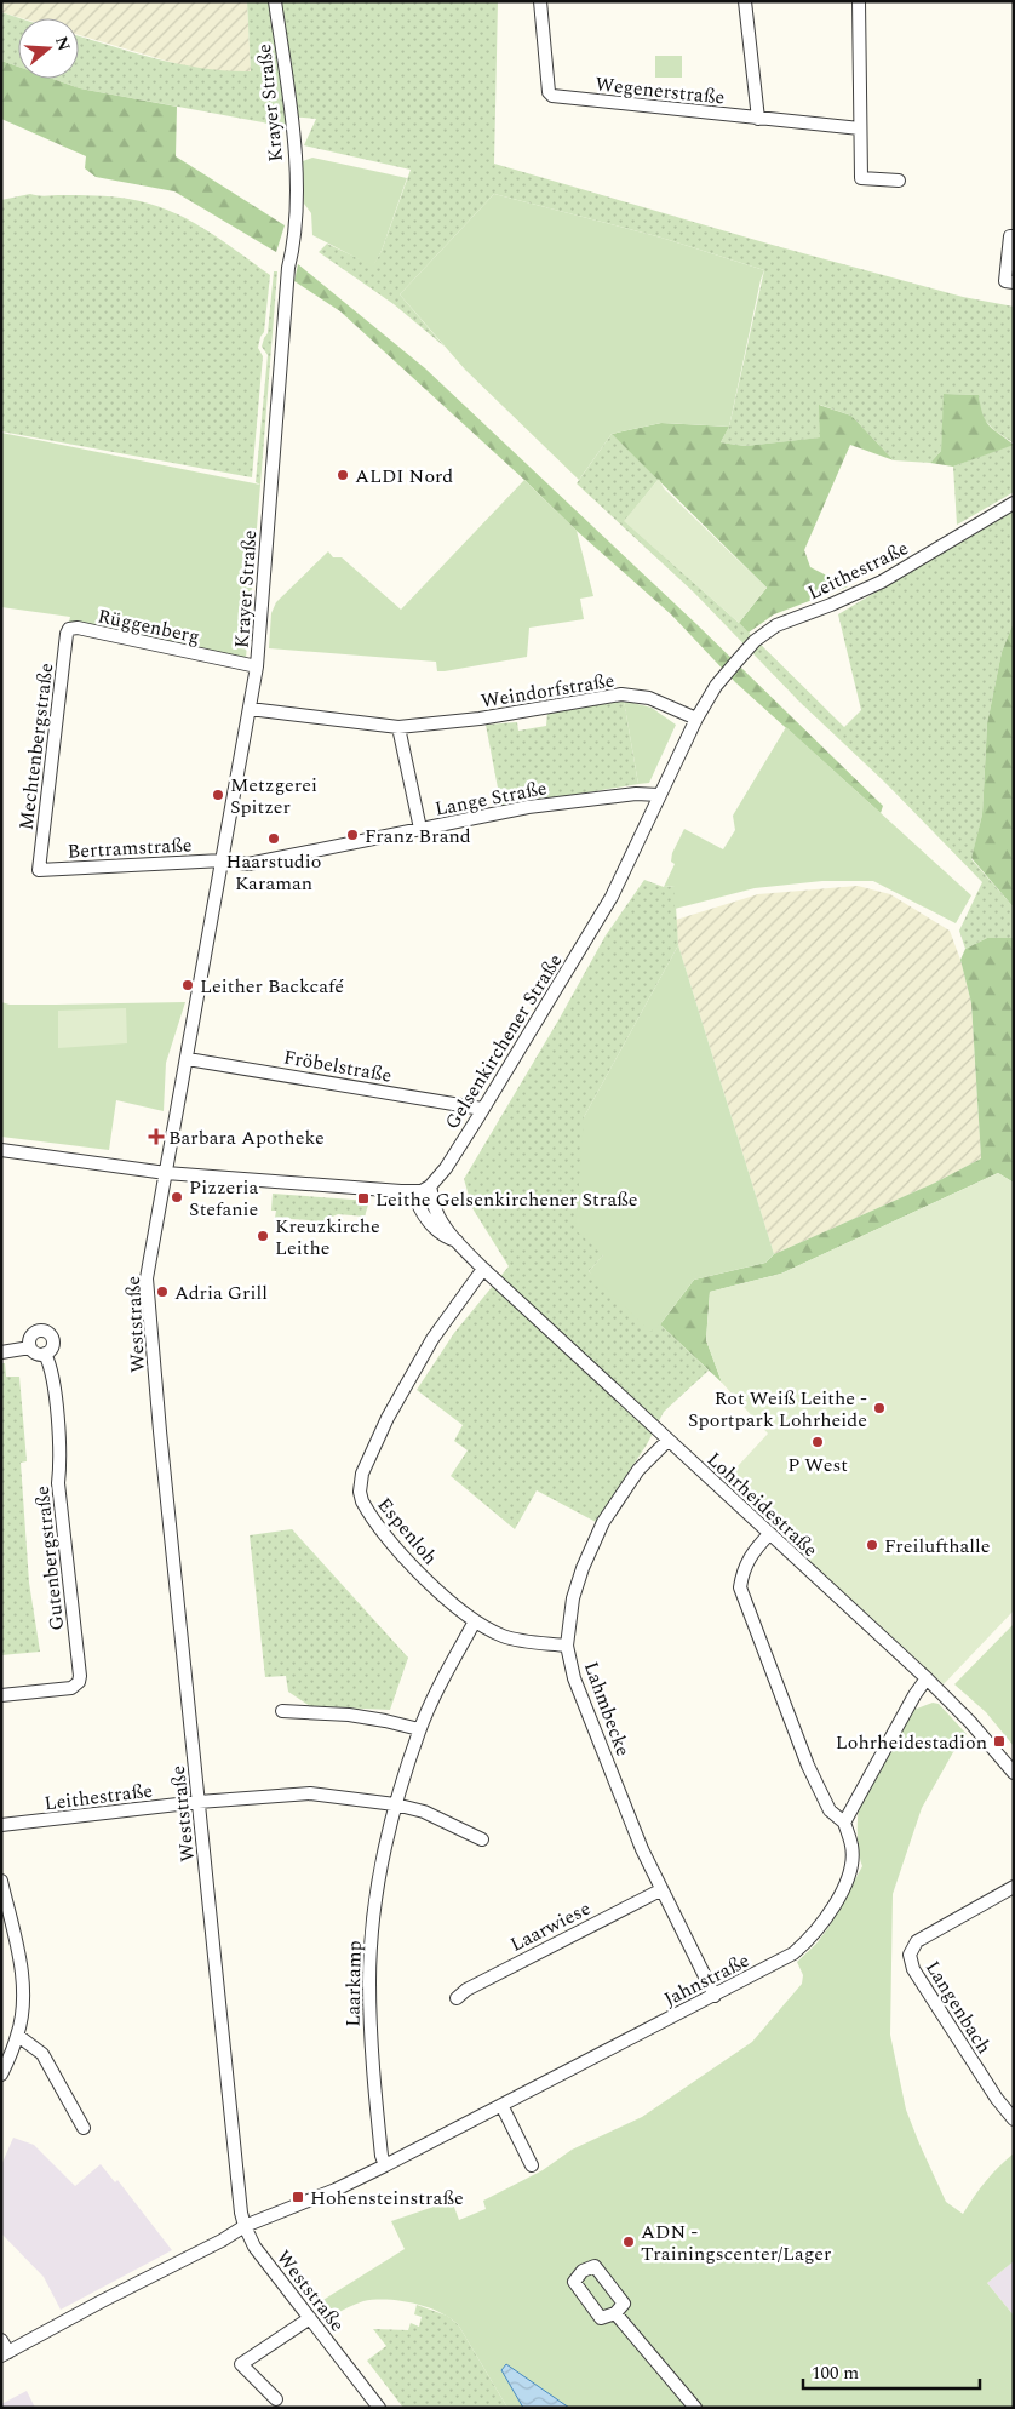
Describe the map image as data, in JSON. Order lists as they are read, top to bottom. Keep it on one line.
{"streets":{"street":["Wegenerstraße","Krayer Straße","Leithestraße","Rüggenberg","Weindorfstraße","Mechtenbergstraße","Lange Straße","Bertramstraße","Gelsenkirchener Straße","Fröbelstraße","Weststraße","Lohrheidestraße","Espenloh","Gutenbergstraße","Lahmbecke","Laarwiese","Jahnstraße","Laarkamp","Langenbach"]},"crossings":[["Krayer Straße","Rüggenberg"],["Krayer Straße","Weindorfstraße"],["Krayer Straße","Lange Straße"],["Krayer Straße","Bertramstraße"],["Krayer Straße","Gelsenkirchener Straße"],["Krayer Straße","Fröbelstraße"],["Krayer Straße","Weststraße"],["Leithestraße","Gelsenkirchener Straße"],["Leithestraße","Weststraße"],["Rüggenberg","Mechtenbergstraße"],["Weindorfstraße","Gelsenkirchener Straße"],["Mechtenbergstraße","Bertramstraße"],["Lange Straße","Bertramstraße"],["Lange Straße","Gelsenkirchener Straße"],["Gelsenkirchener Straße","Fröbelstraße"],["Gelsenkirchener Straße","Weststraße"],["Gelsenkirchener Straße","Lohrheidestraße"],["Weststraße","Jahnstraße"],["Lohrheidestraße","Espenloh"],["Lohrheidestraße","Lahmbecke"],["Lohrheidestraße","Jahnstraße"],["Espenloh","Lahmbecke"],["Espenloh","Laarkamp"],["Lahmbecke","Laarwiese"],["Lahmbecke","Jahnstraße"],["Jahnstraße","Laarkamp"]],"places":{"other":["ALDI Nord","Metzgerei Spitzer","Franz Brand","Haarstudio Karaman","Leither Backcafé","Pizzeria Stefanie","Kreuzkirche Leithe","Adria Grill","Rot Weiß Leithe - Sportpark Lohrheide","P West","Freilufthalle","ADN - Trainingscenter/Lager"],"health":["Barbara Apotheke"],"transit":["Leithe Gelsenkirchener Straße","Lohrheidestadion","Hohensteinstraße"]},"scale_bar":"100 m","north":"right"}
